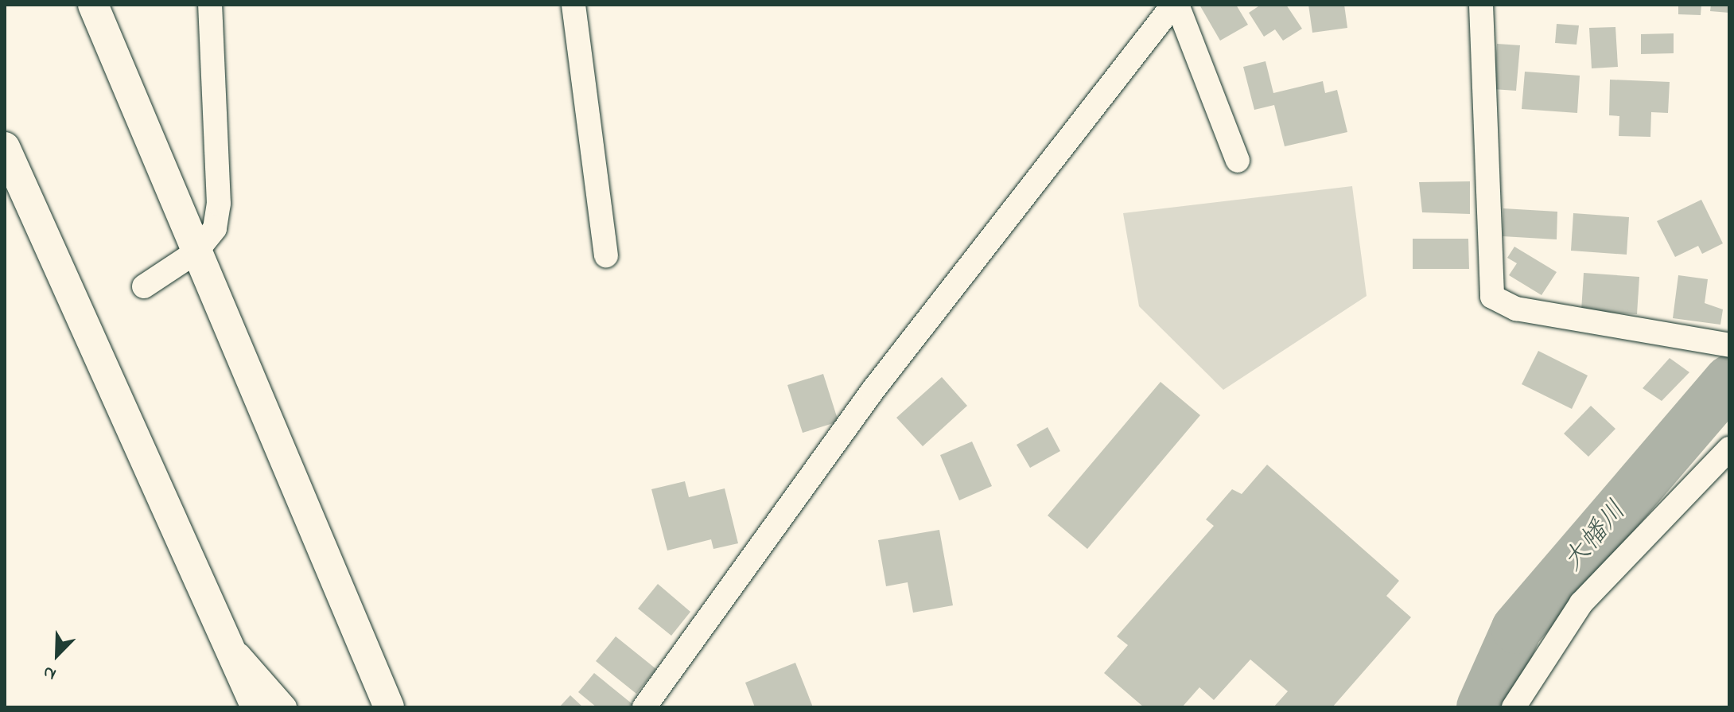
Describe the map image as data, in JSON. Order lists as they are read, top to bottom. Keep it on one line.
{"water":["大幡川"],"north":"bottom left"}
